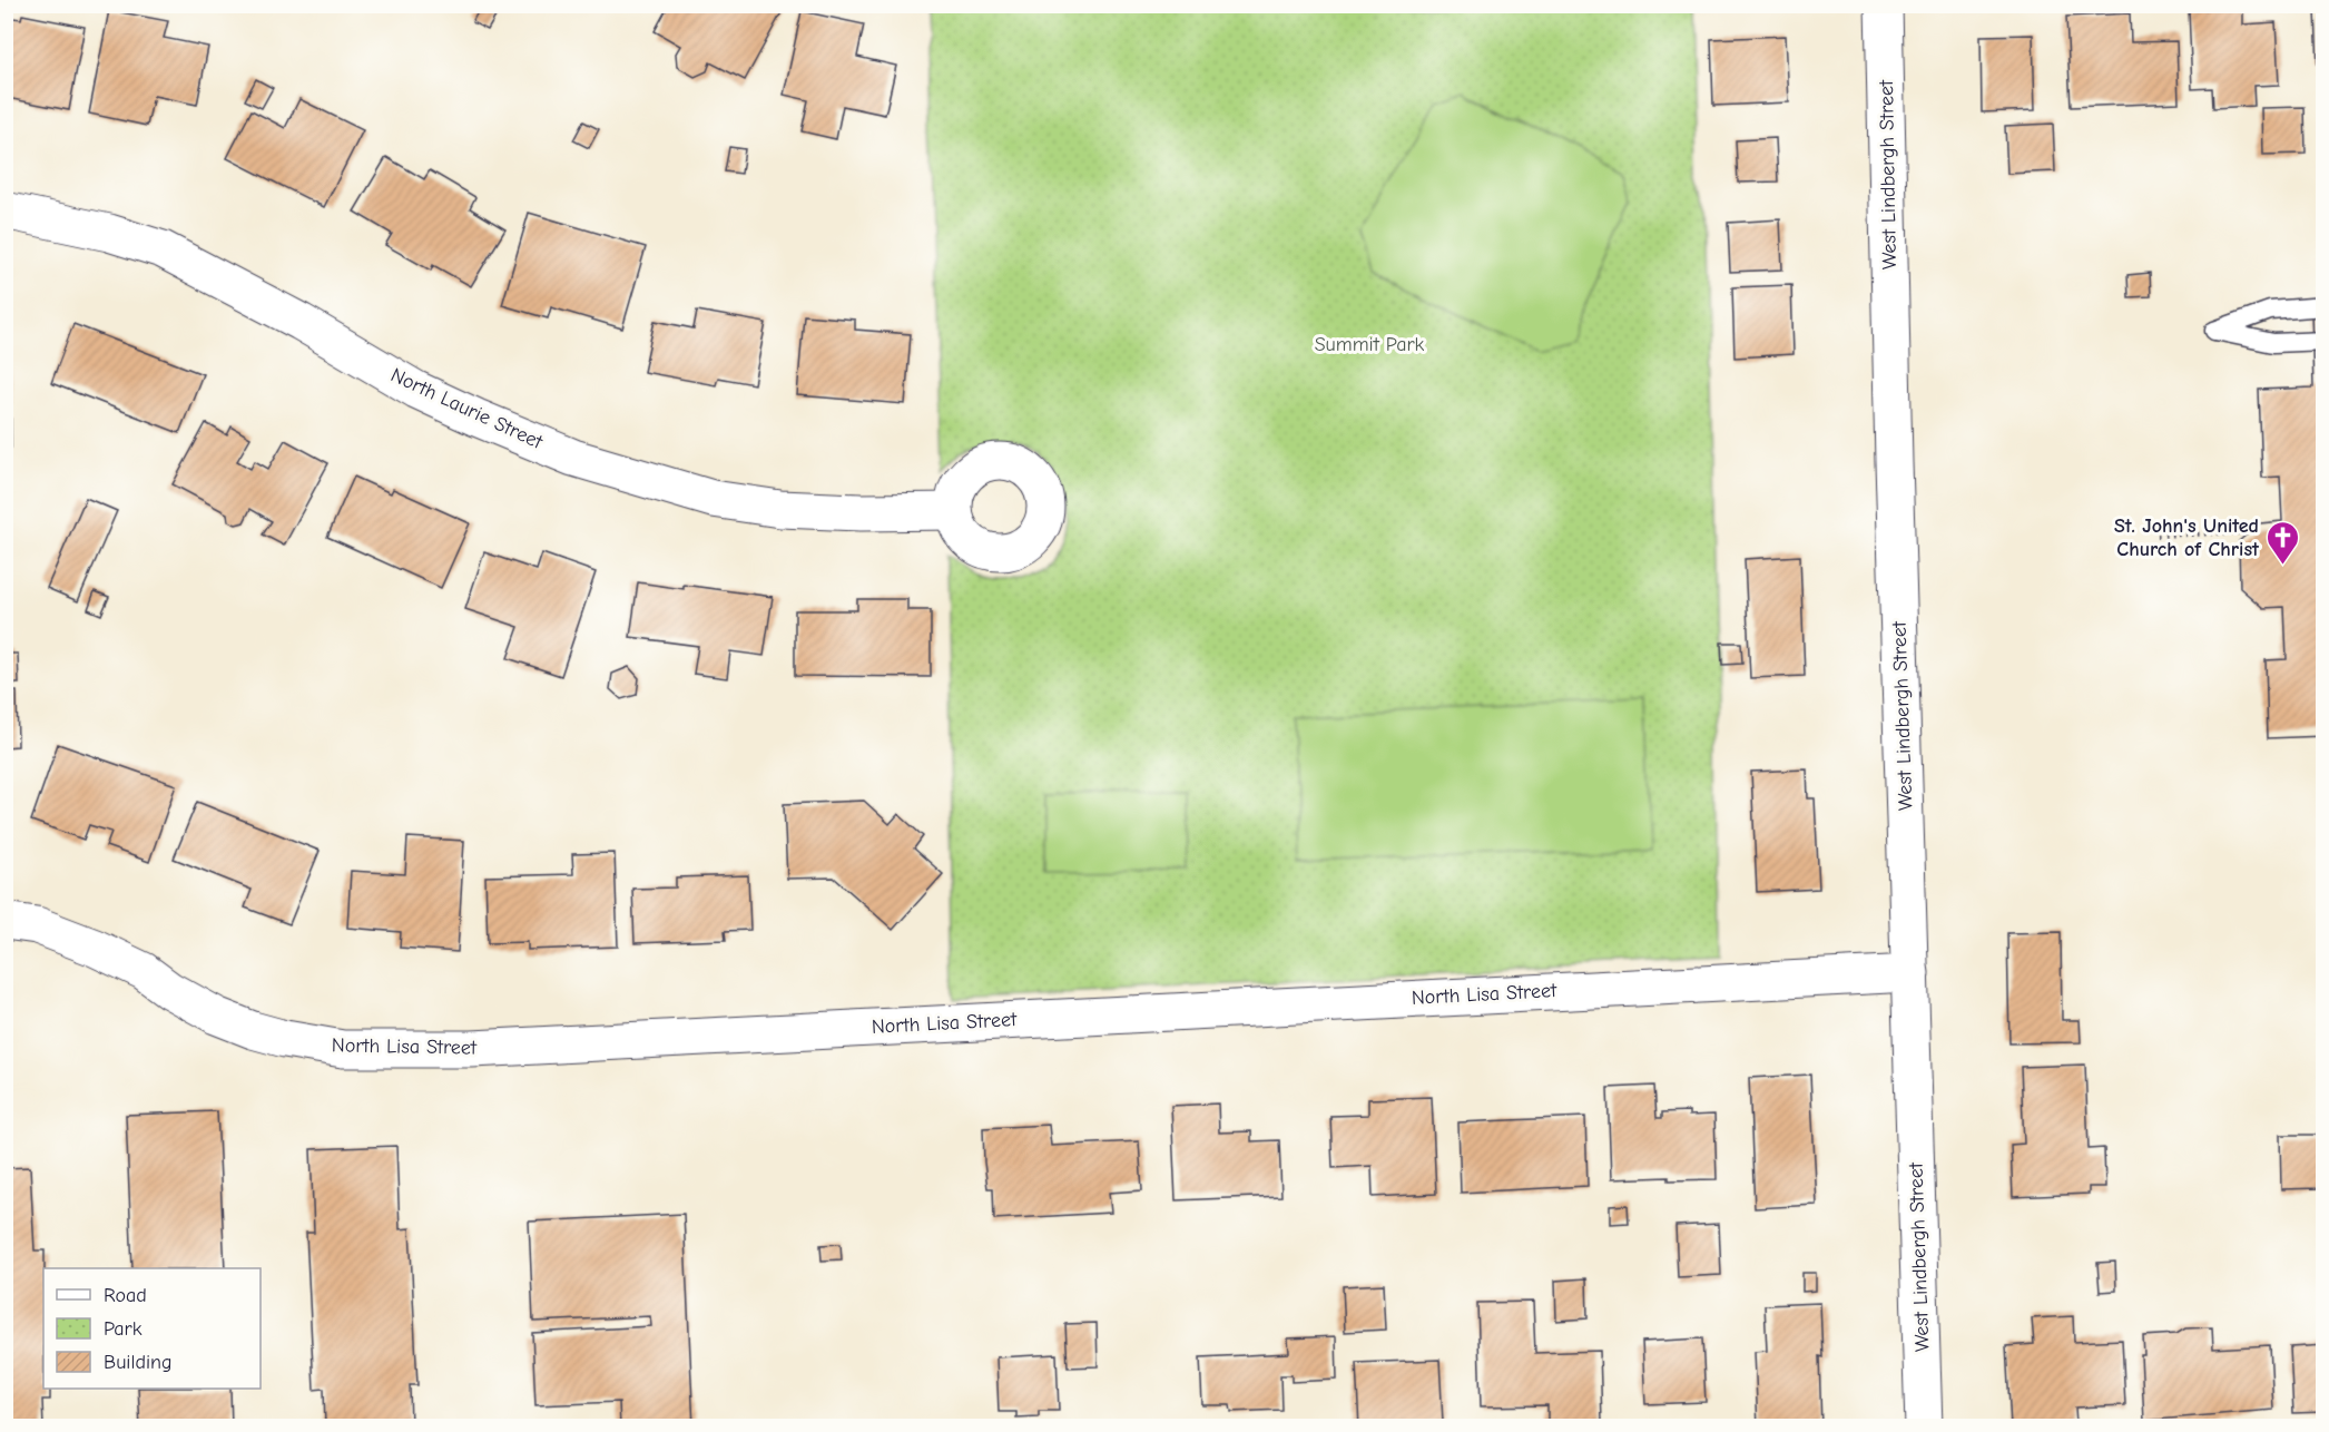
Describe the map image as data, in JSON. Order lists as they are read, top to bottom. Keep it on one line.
{"streets":{"street":["West Lindbergh Street","North Laurie Street","North Lisa Street"]},"crossings":[["West Lindbergh Street","North Lisa Street"]],"parks":["Summit Park"],"places":{"church":["St. John's United Church of Christ"]},"legend":["Road","Park","Building"]}
